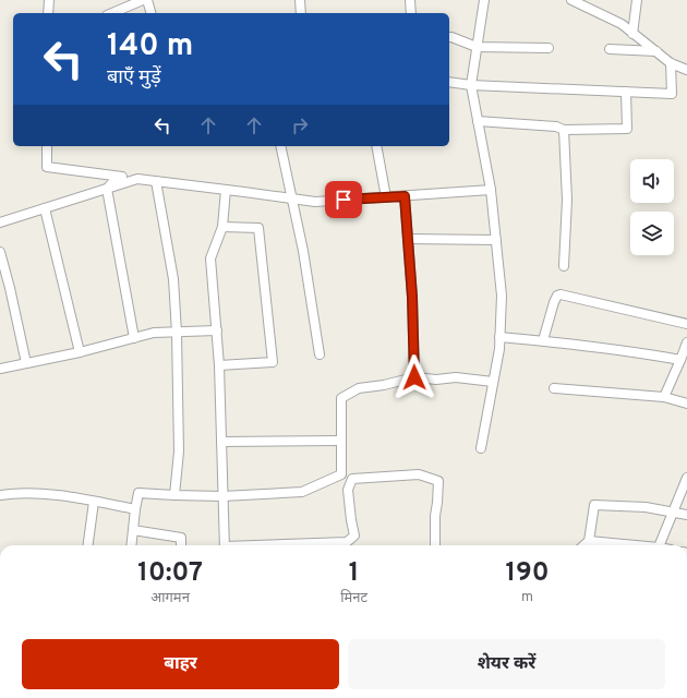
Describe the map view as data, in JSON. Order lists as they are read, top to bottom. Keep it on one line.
{"page":{"turn":["140 m","बाएँ मुड़ें"],"eta":["10:07","आगमन","1","मिनट","190","m"],"buttons":["बाहर","शेयर करें"]}}
